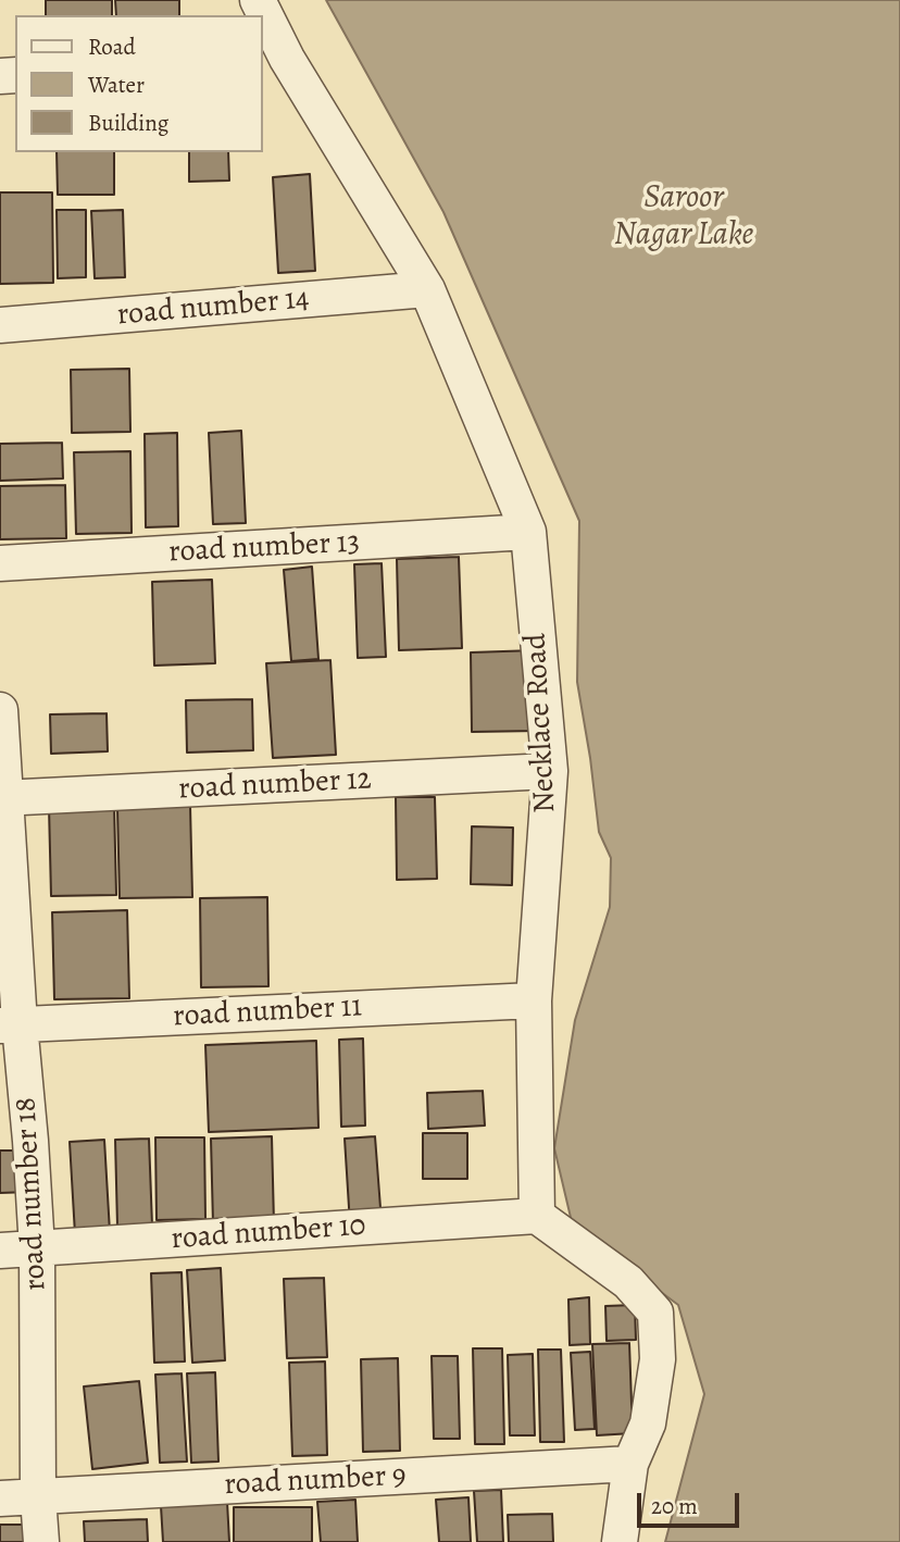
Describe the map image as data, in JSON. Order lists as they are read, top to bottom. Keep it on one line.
{"streets":{"street":["road number 14","road number 13","Necklace Road","road number 12","road number 11","road number 18","road number 10","road number 9"]},"crossings":[["road number 14","Necklace Road"],["road number 13","Necklace Road"],["Necklace Road","road number 12"],["Necklace Road","road number 11"],["Necklace Road","road number 10"],["road number 12","road number 18"],["road number 11","road number 18"],["road number 18","road number 10"],["road number 18","road number 9"]],"water":["Saroor Nagar Lake"],"legend":["Road","Water","Building"],"scale_bar":"20 m"}
